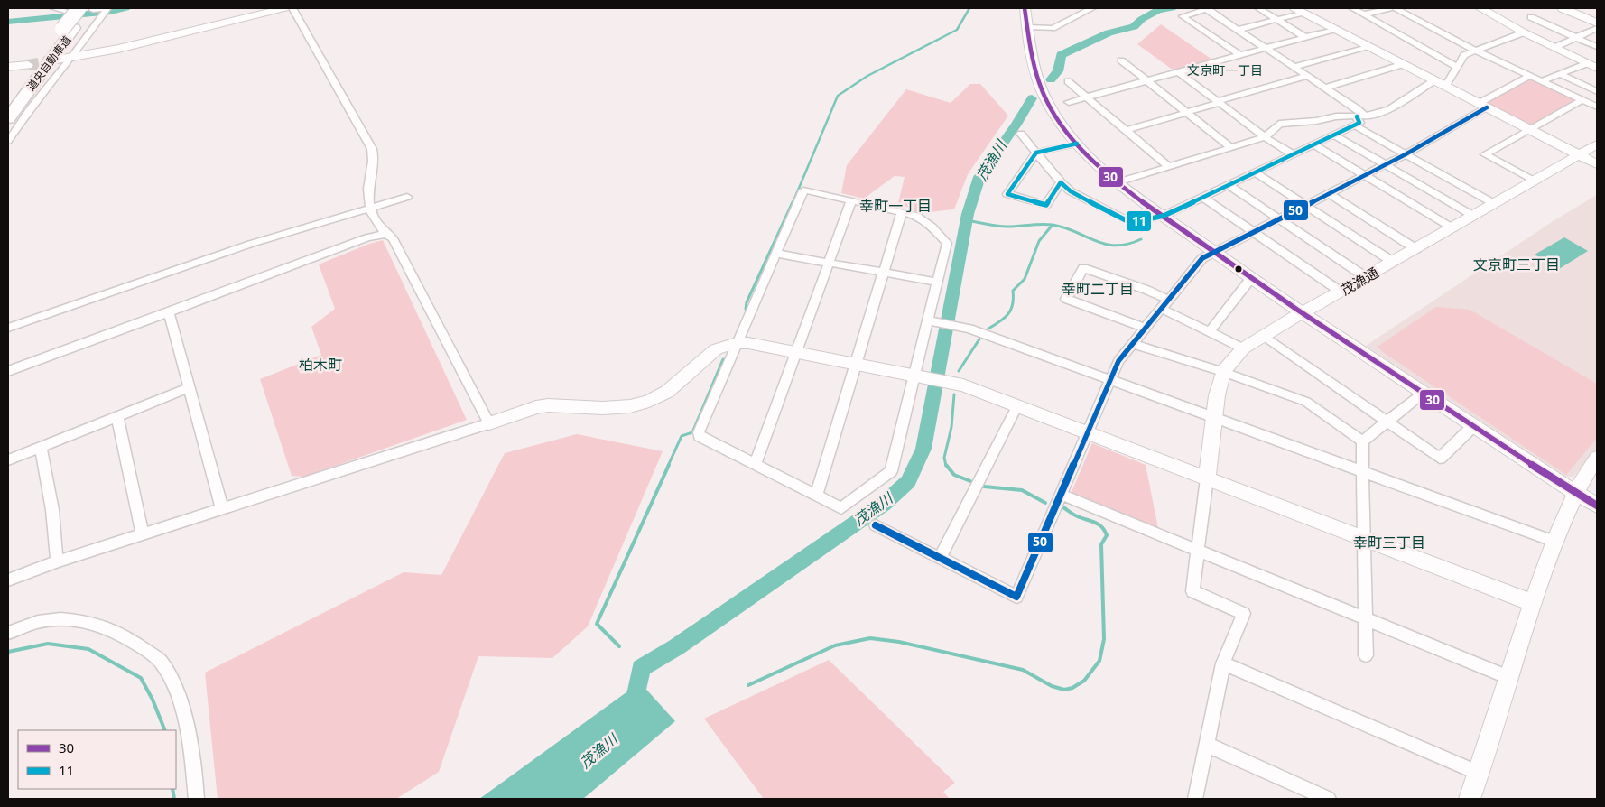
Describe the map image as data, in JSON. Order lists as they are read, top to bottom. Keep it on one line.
{"streets":{"highway":["道央自動車道"],"street":["茂漁通"]},"districts":["文京町一丁目","幸町一丁目","文京町三丁目","幸町二丁目","柏木町","幸町三丁目"],"water":["茂漁川"],"lines":["transit line 30","transit line 50","transit line 11"],"legend":["30","11"]}
